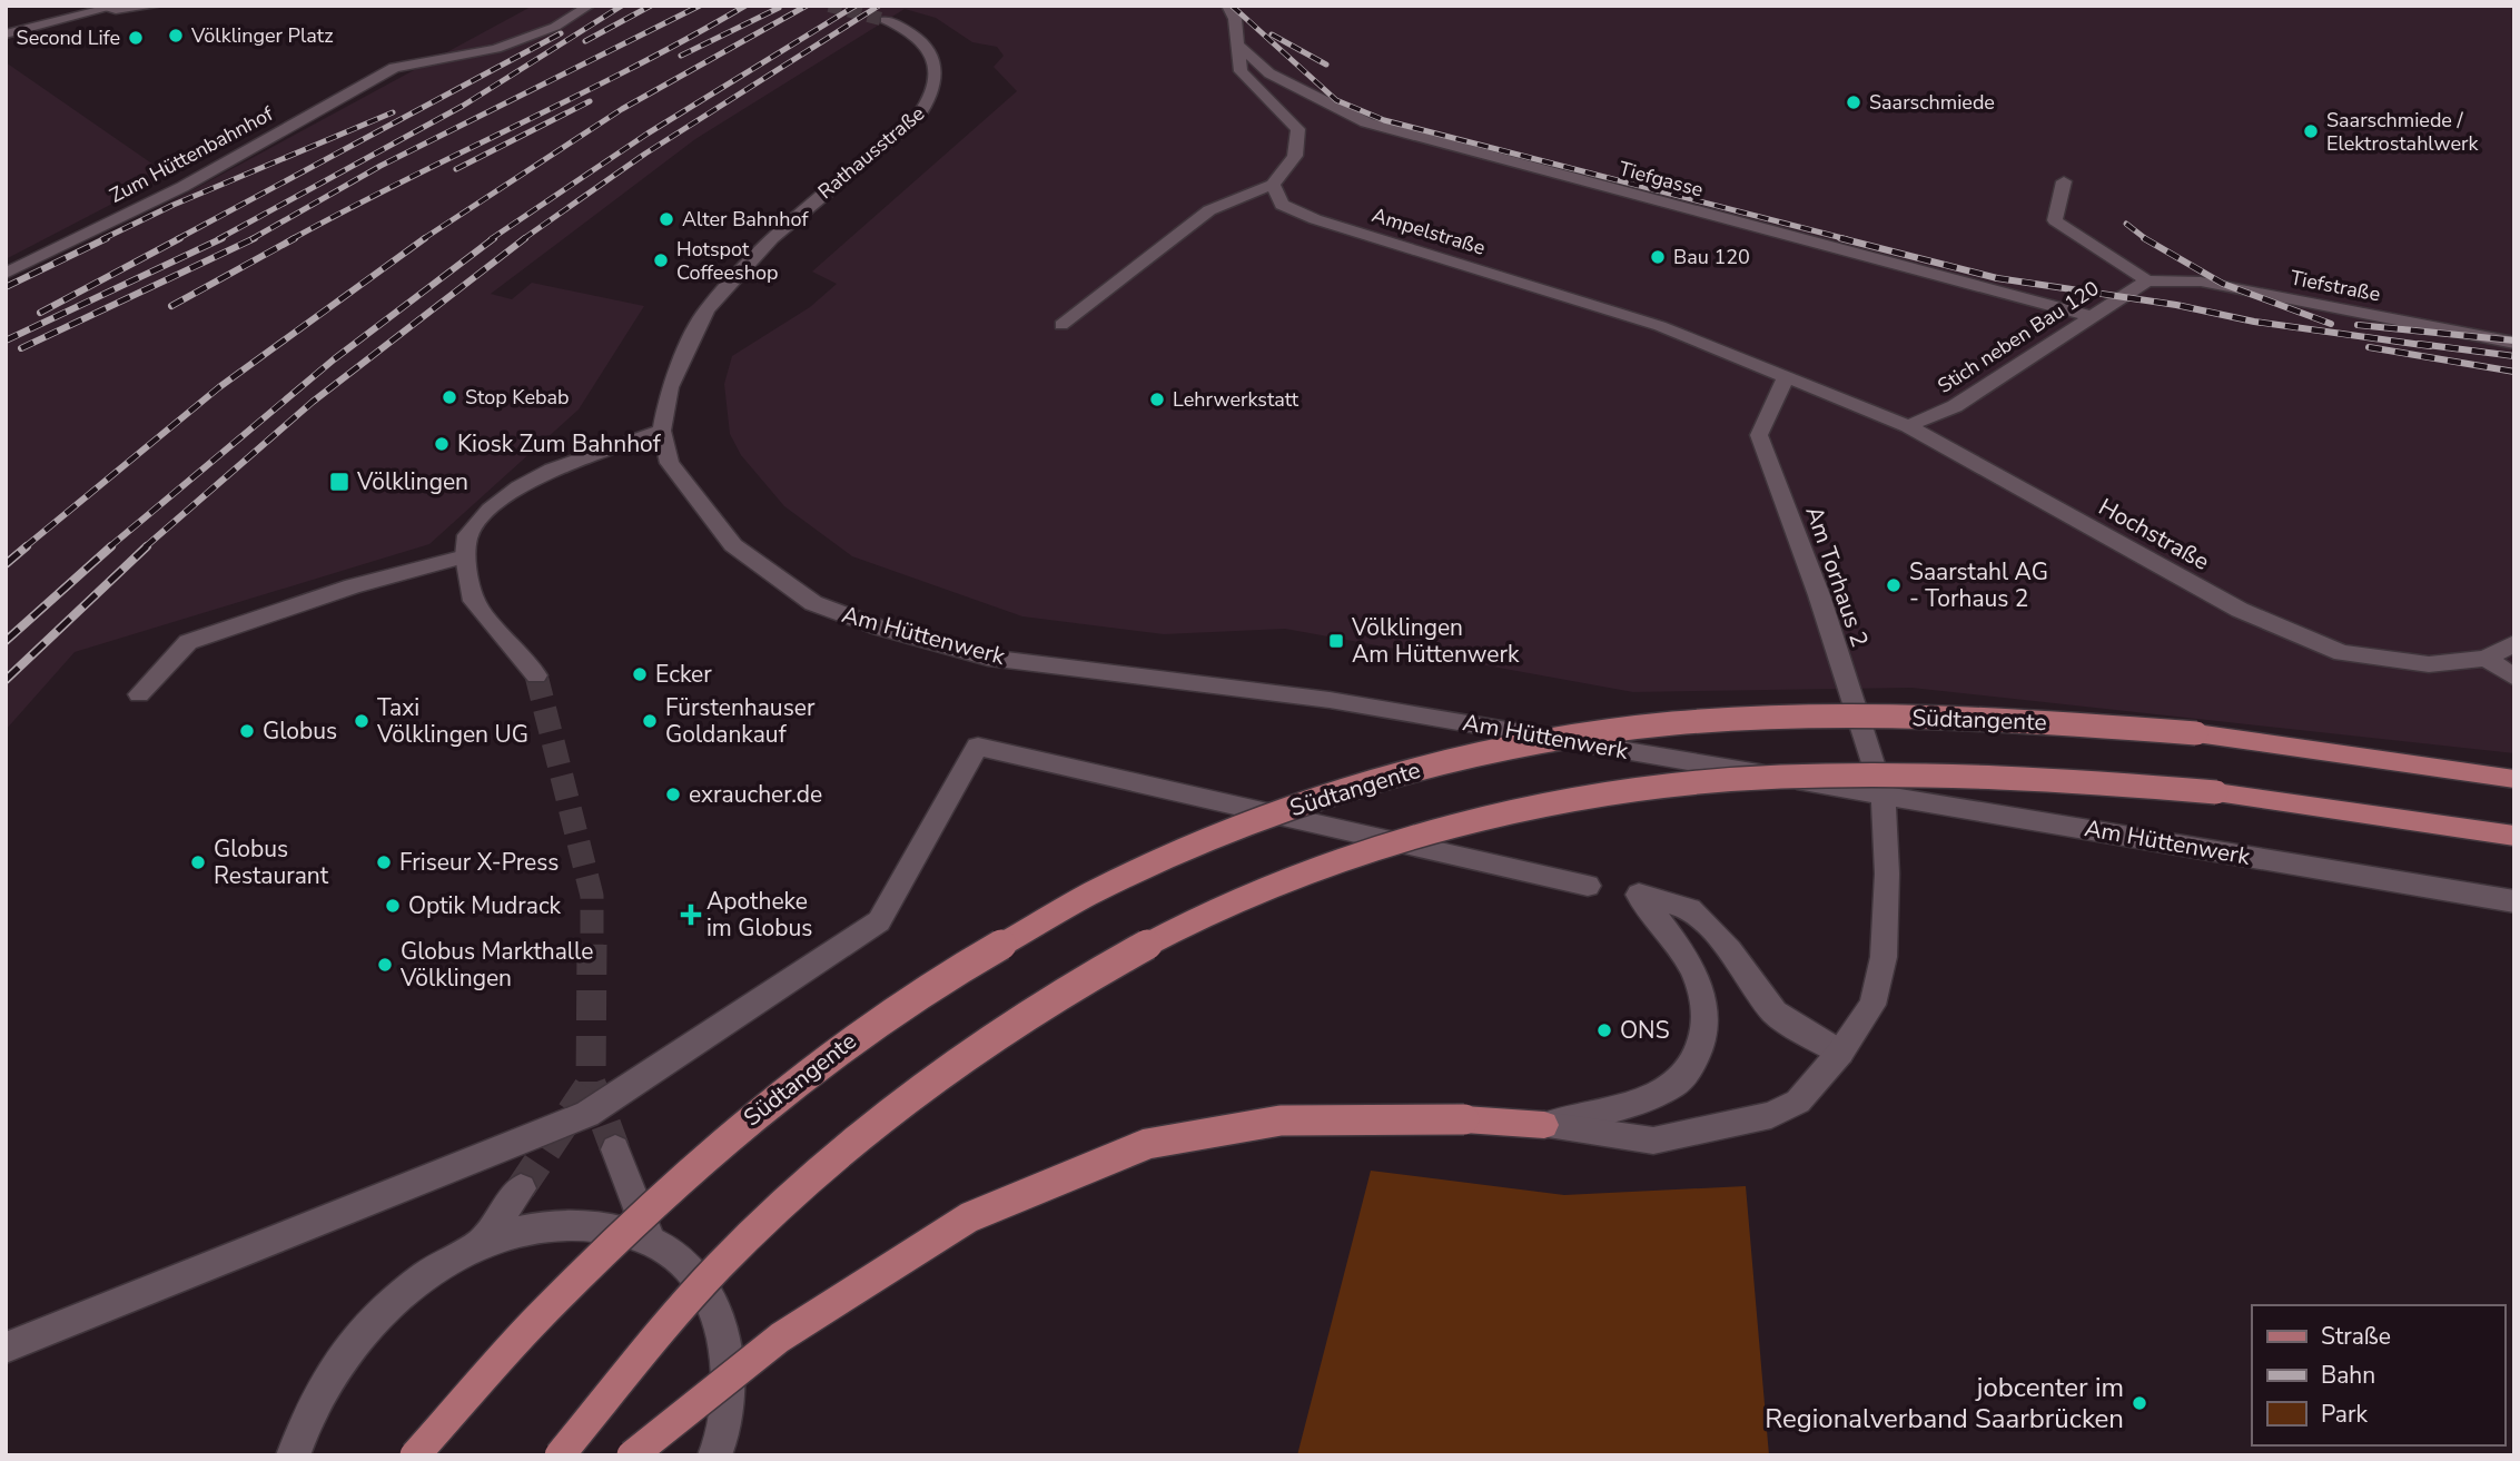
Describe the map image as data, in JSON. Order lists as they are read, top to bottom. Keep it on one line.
{"streets":{"main road":["Rathausstraße","Zum Hüttenbahnhof","Tiefgasse","Ampelstraße","Tiefstraße","Stich neben Bau 120","Hochstraße","Am Torhaus 2","Am Hüttenwerk","Südtangente"]},"crossings":[["Rathausstraße","Am Hüttenwerk"],["Tiefgasse","Stich neben Bau 120"],["Ampelstraße","Hochstraße"],["Ampelstraße","Am Torhaus 2"],["Tiefstraße","Stich neben Bau 120"],["Stich neben Bau 120","Hochstraße"],["Hochstraße","Am Torhaus 2"],["Am Torhaus 2","Am Hüttenwerk"]],"places":{"other":["Völklinger Platz","Second Life","Saarschmiede","Saarschmiede / Elektrostahlwerk","Alter Bahnhof","Bau 120","Hotspot Coffeeshop","Stop Kebab","Lehrwerkstatt","Kiosk Zum Bahnhof","Saarstahl AG - Torhaus 2","Ecker","Taxi Völklingen UG","Fürstenhauser Goldankauf","Globus","exraucher.de","Globus Restaurant","Friseur X-Press","Optik Mudrack","Globus Markthalle Völklingen","ONS","jobcenter im Regionalverband Saarbrücken"],"transit":["Völklingen","Völklingen Am Hüttenwerk"],"health":["Apotheke im Globus"]},"legend":["Straße","Bahn","Park"]}
